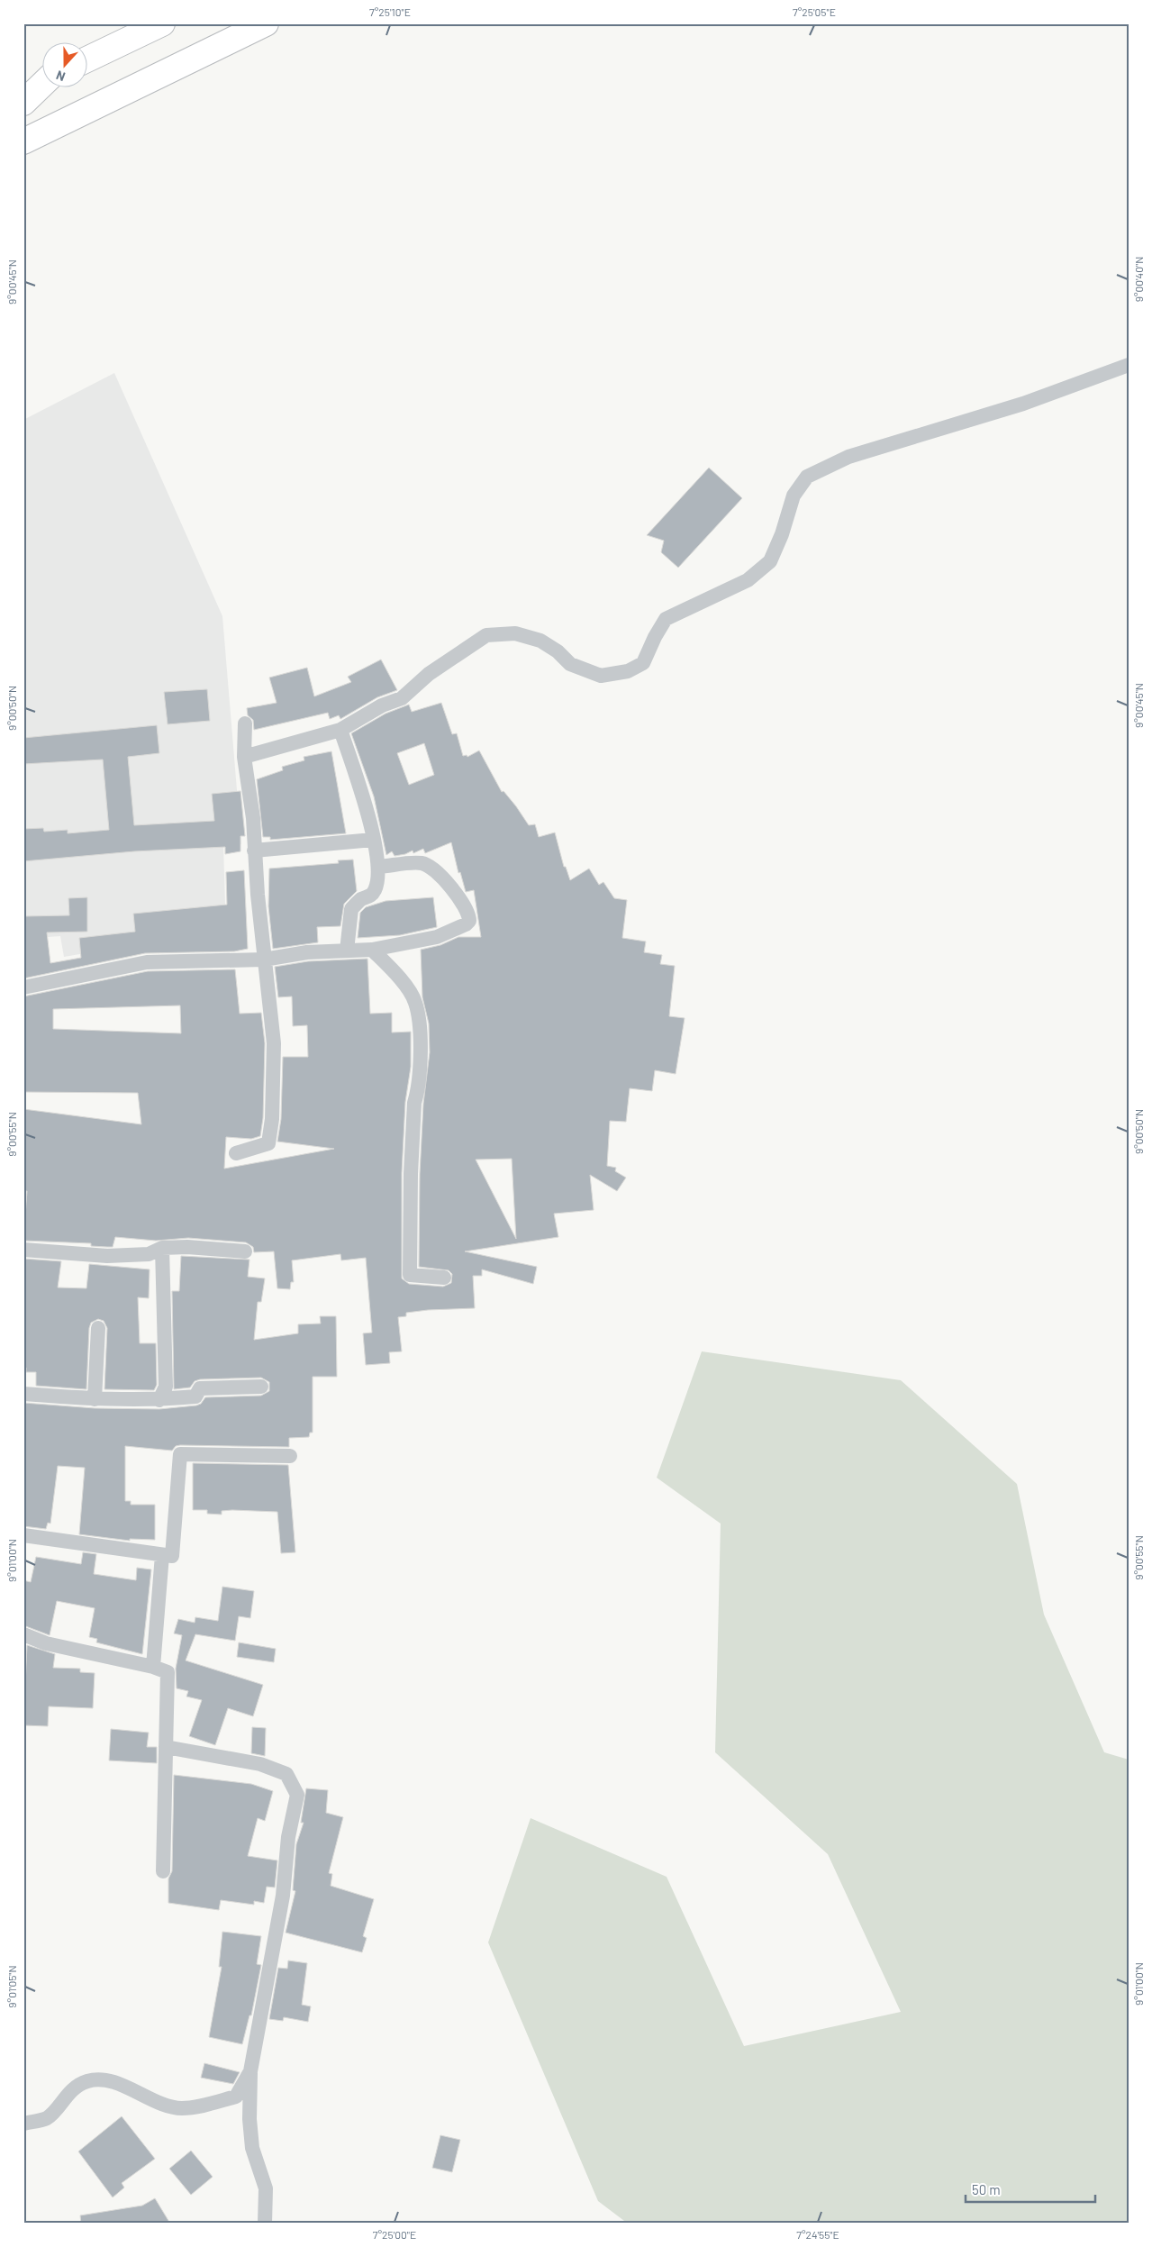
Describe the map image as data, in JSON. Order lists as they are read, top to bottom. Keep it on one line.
{"scale_bar":"50 m","north":"bottom","coordinates":["7°25'10\"E","7°25'05\"E","9°00'40\"N","9°00'45\"N","9°00'50\"N","9°00'55\"N","9°01'00\"N","9°01'05\"N","7°25'00\"E","7°24'55\"E"]}
